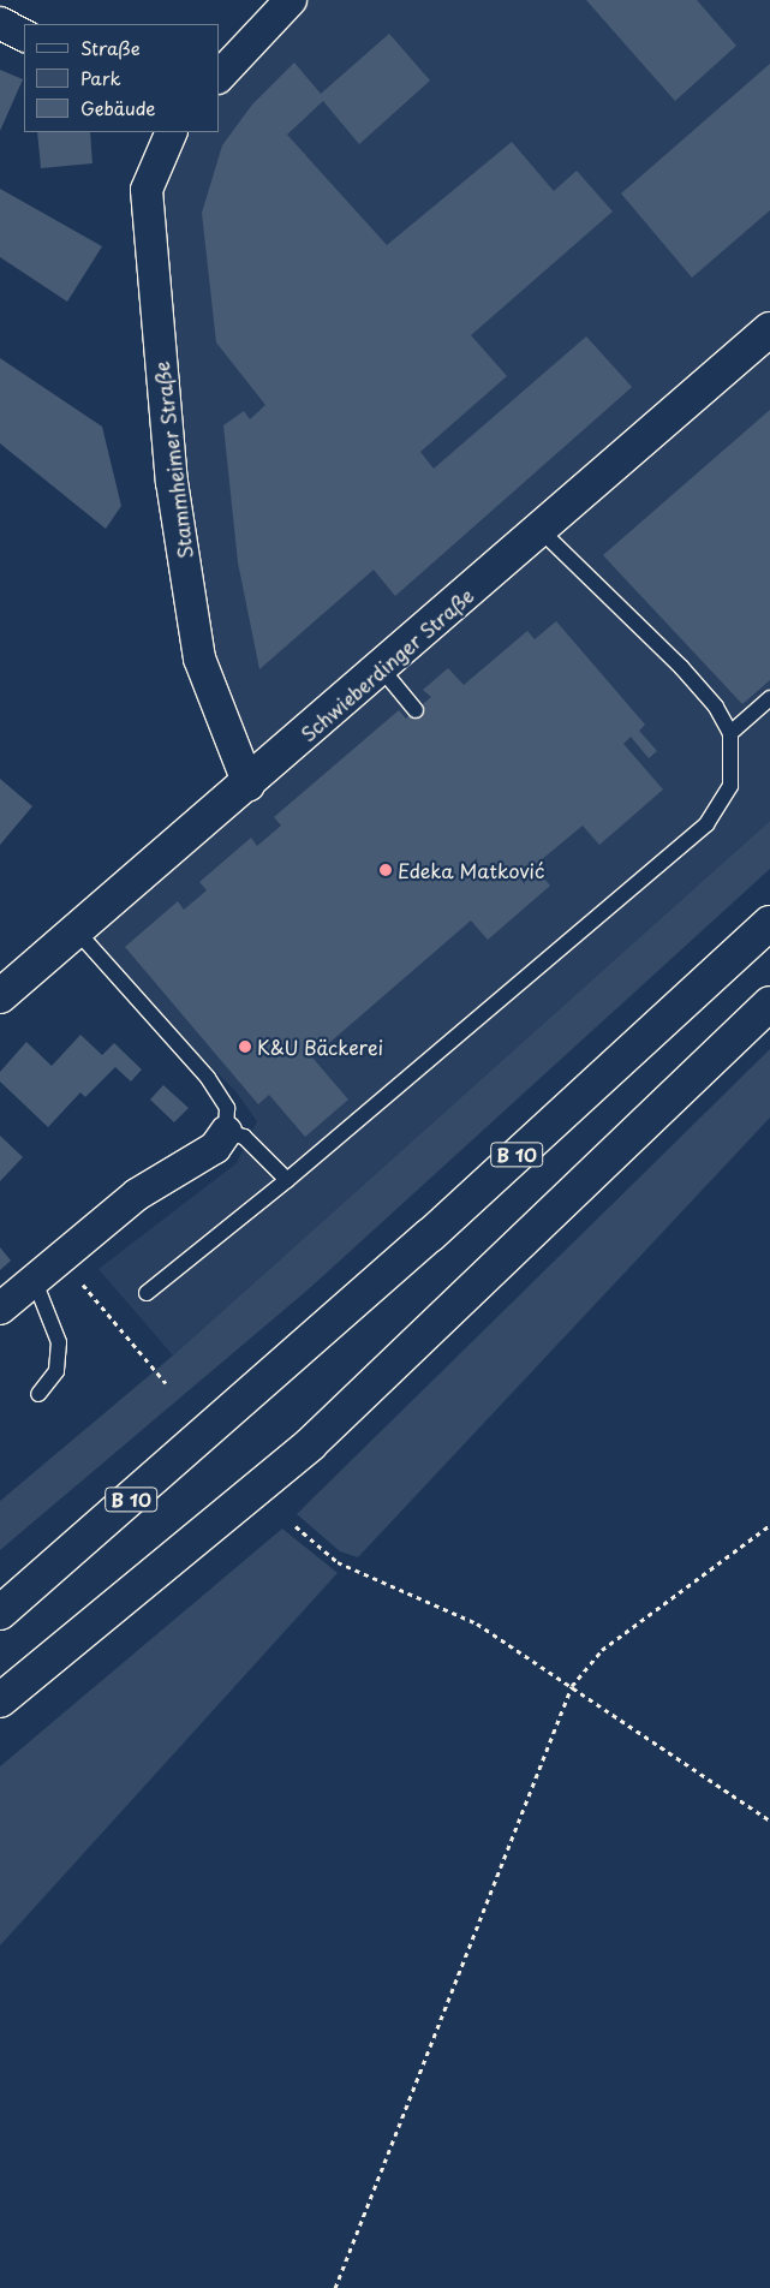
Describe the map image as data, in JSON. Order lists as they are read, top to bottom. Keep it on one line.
{"streets":{"main road":["Schwieberdinger Straße","B 10"],"street":["Stammheimer Straße"]},"crossings":[["Stammheimer Straße","Schwieberdinger Straße"]],"places":["Edeka Matković","K&U Bäckerei"],"legend":["Straße","Park","Gebäude"]}
